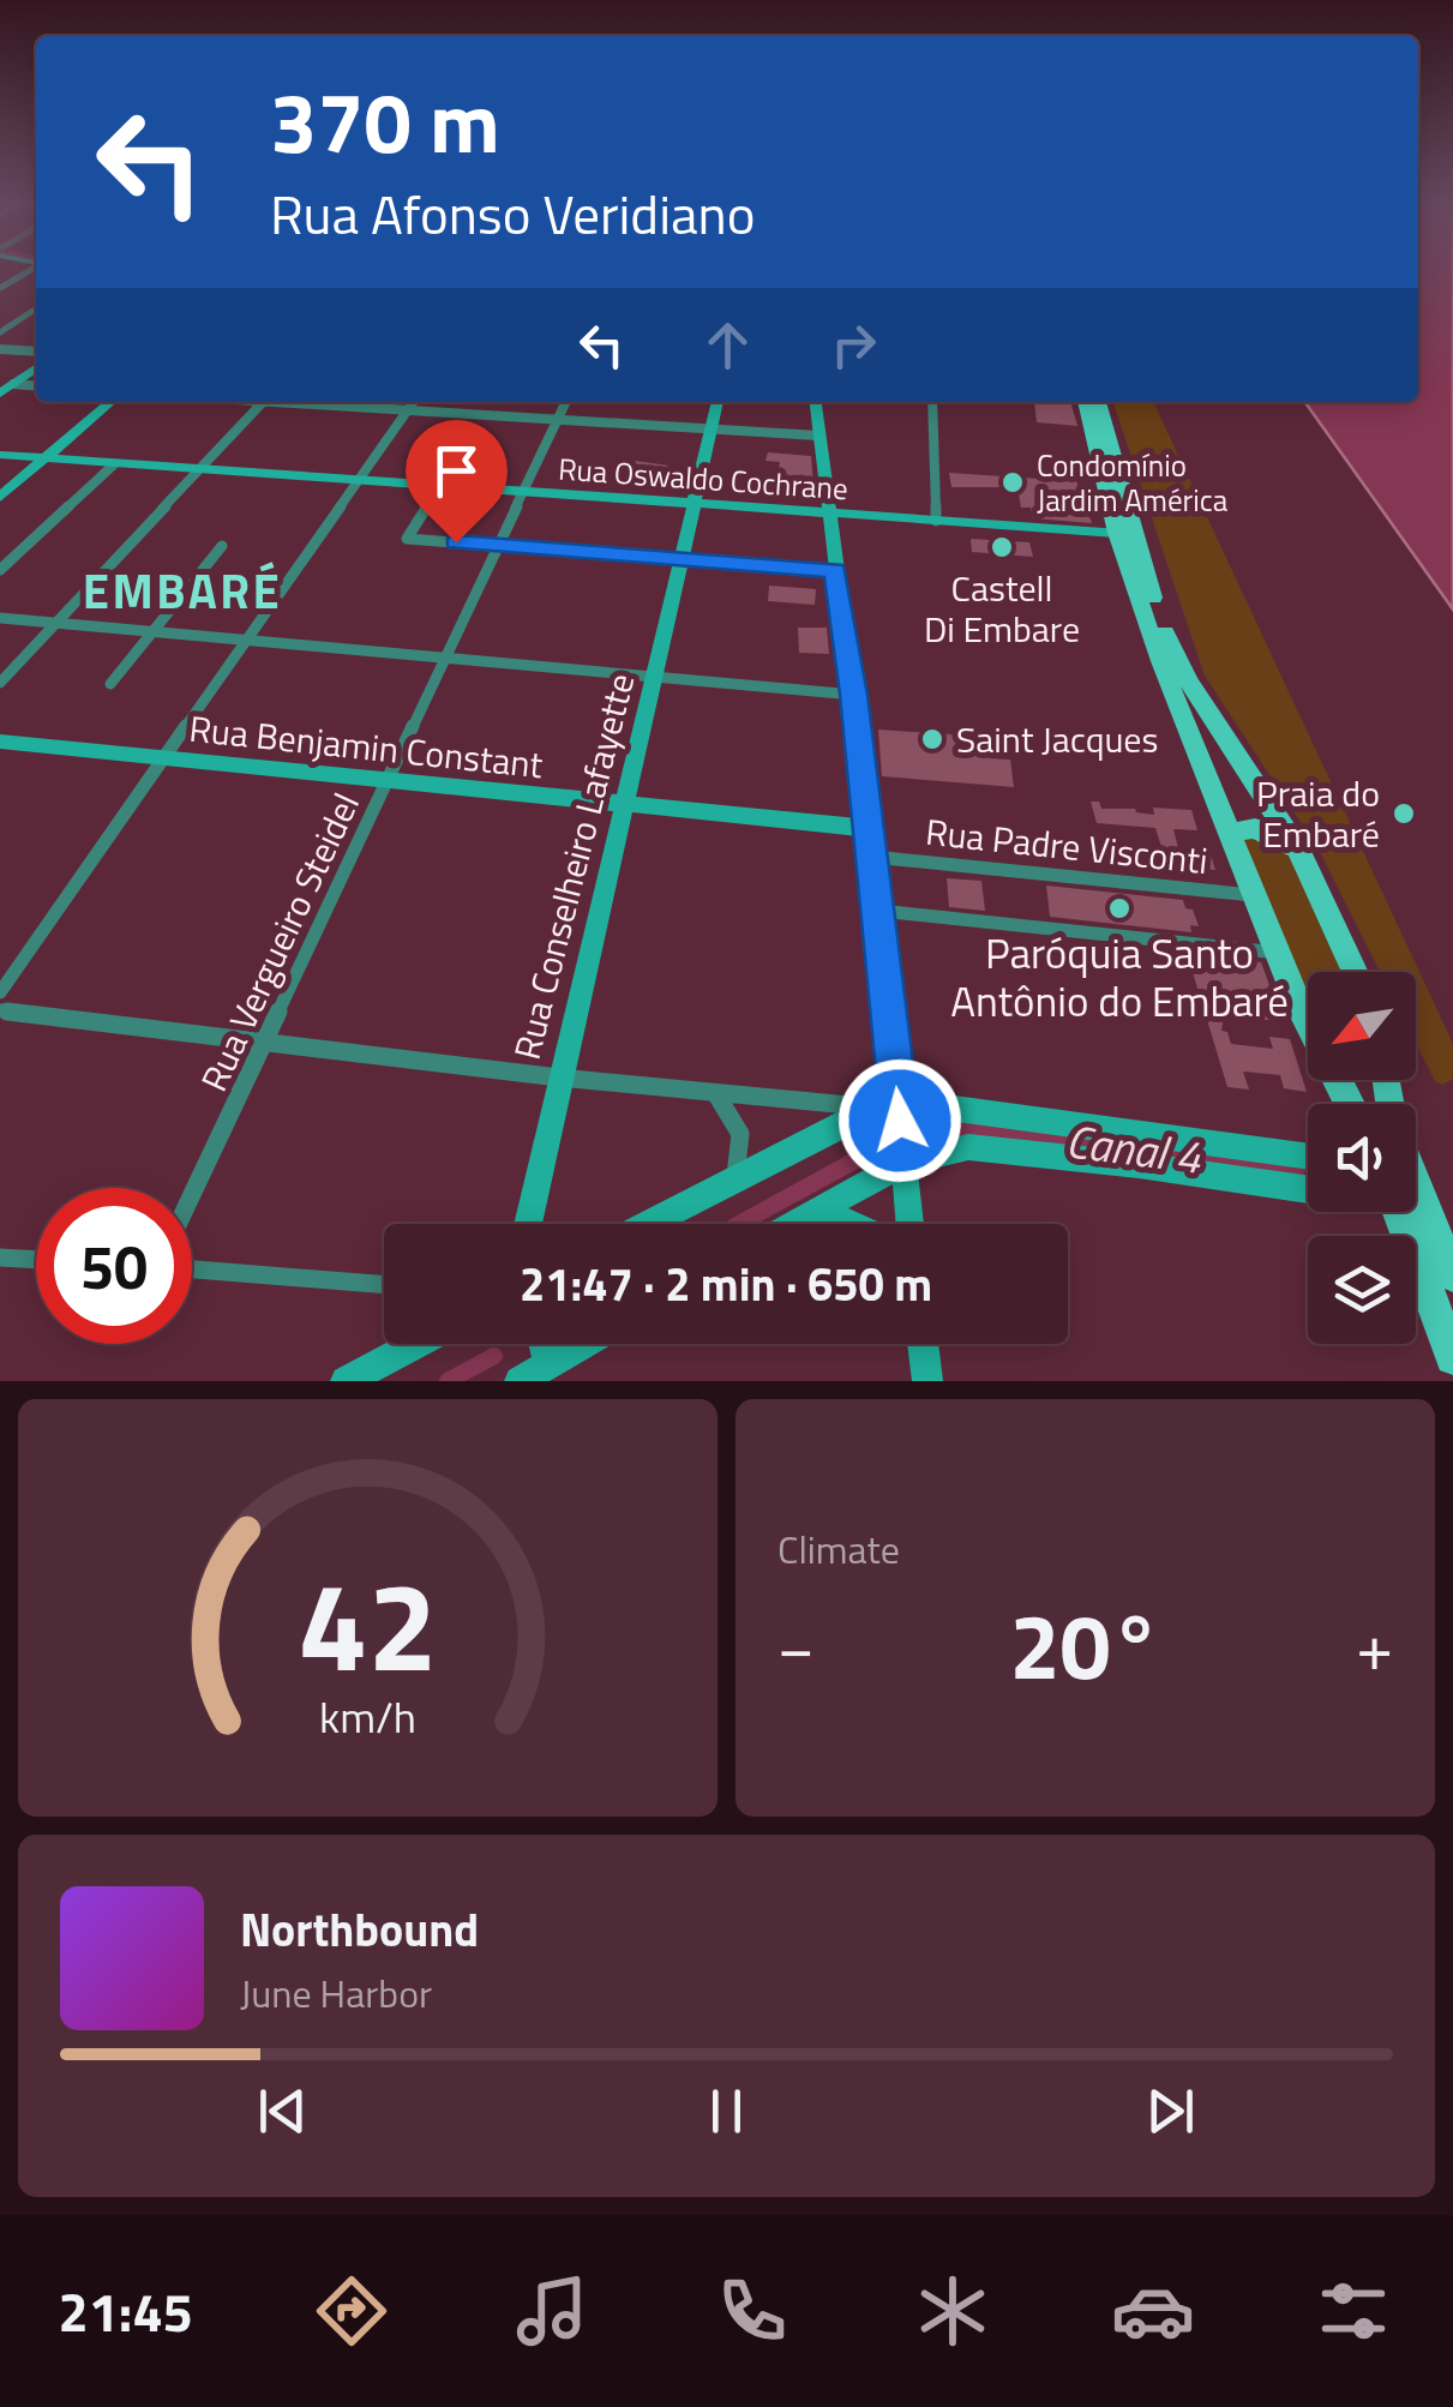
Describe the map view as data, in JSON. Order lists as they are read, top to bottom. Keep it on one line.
{"streets":{"main road":["Rua Oswaldo Cochrane","Rua Benjamin Constant","Rua Conselheiro Lafayette"],"street":["Rua Padre Visconti","Rua Vergueiro Steidel"]},"crossings":[["Rua Oswaldo Cochrane","Rua Conselheiro Lafayette"],["Rua Oswaldo Cochrane","Rua Vergueiro Steidel"],["Rua Benjamin Constant","Rua Conselheiro Lafayette"],["Rua Benjamin Constant","Rua Vergueiro Steidel"]],"districts":["EMBARÉ"],"water":["Canal 4"],"places":["Condomínio Jardim América","Castell Di Embare","Saint Jacques","Praia do Embaré","Paróquia Santo Antônio do Embaré"],"north":"bottom left","page":{"turn":["370 m","Rua Afonso Veridiano"],"limit":"50","trip":"21:47 · 2 min · 650 m","tile":"Climate","heat":["−","20°","+"],"song":["Northbound","June Harbor"],"tabs":"21:45","gauge":["42","km/h"]}}
